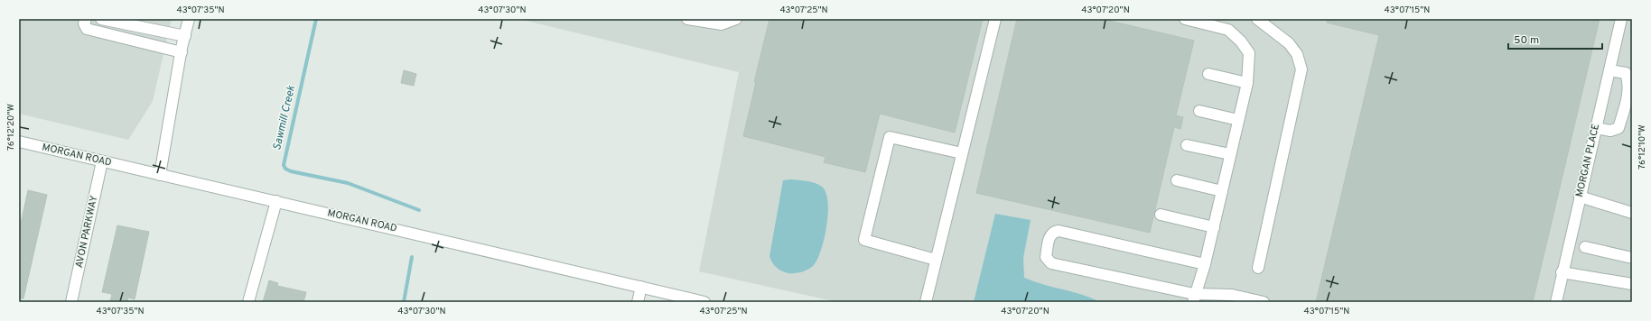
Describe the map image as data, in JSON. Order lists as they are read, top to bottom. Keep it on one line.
{"streets":{"street":["MORGAN ROAD","MORGAN PLACE","AVON PARKWAY"]},"crossings":[["MORGAN ROAD","AVON PARKWAY"]],"water":["Sawmill Creek"],"scale_bar":"50 m","coordinates":["43°07'35\"N","43°07'30\"N","43°07'25\"N","43°07'20\"N","43°07'15\"N","76°12'20\"W","76°12'10\"W"]}
